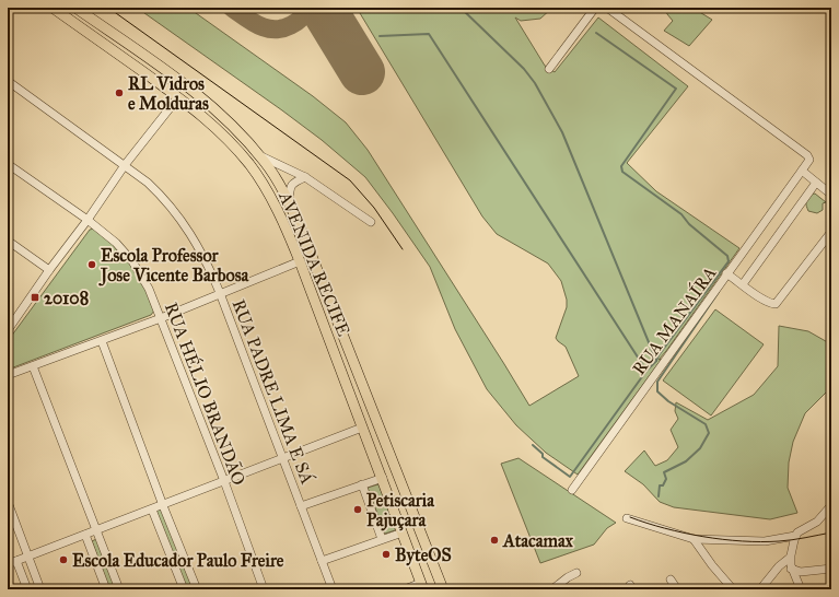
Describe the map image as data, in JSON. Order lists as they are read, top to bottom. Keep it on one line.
{"streets":{"main road":["AVENIDA RECIFE"],"street":["RUA MANAÍRA","RUA PADRE LIMA E SÁ","RUA HÉLIO BRANDÃO"]},"places":{"other":["RL Vidros e Molduras","Escola Professor Jose Vicente Barbosa","Petiscaria Pajuçara","Atacamax","ByteOS","Escola Educador Paulo Freire"],"transit":["20108"]}}
